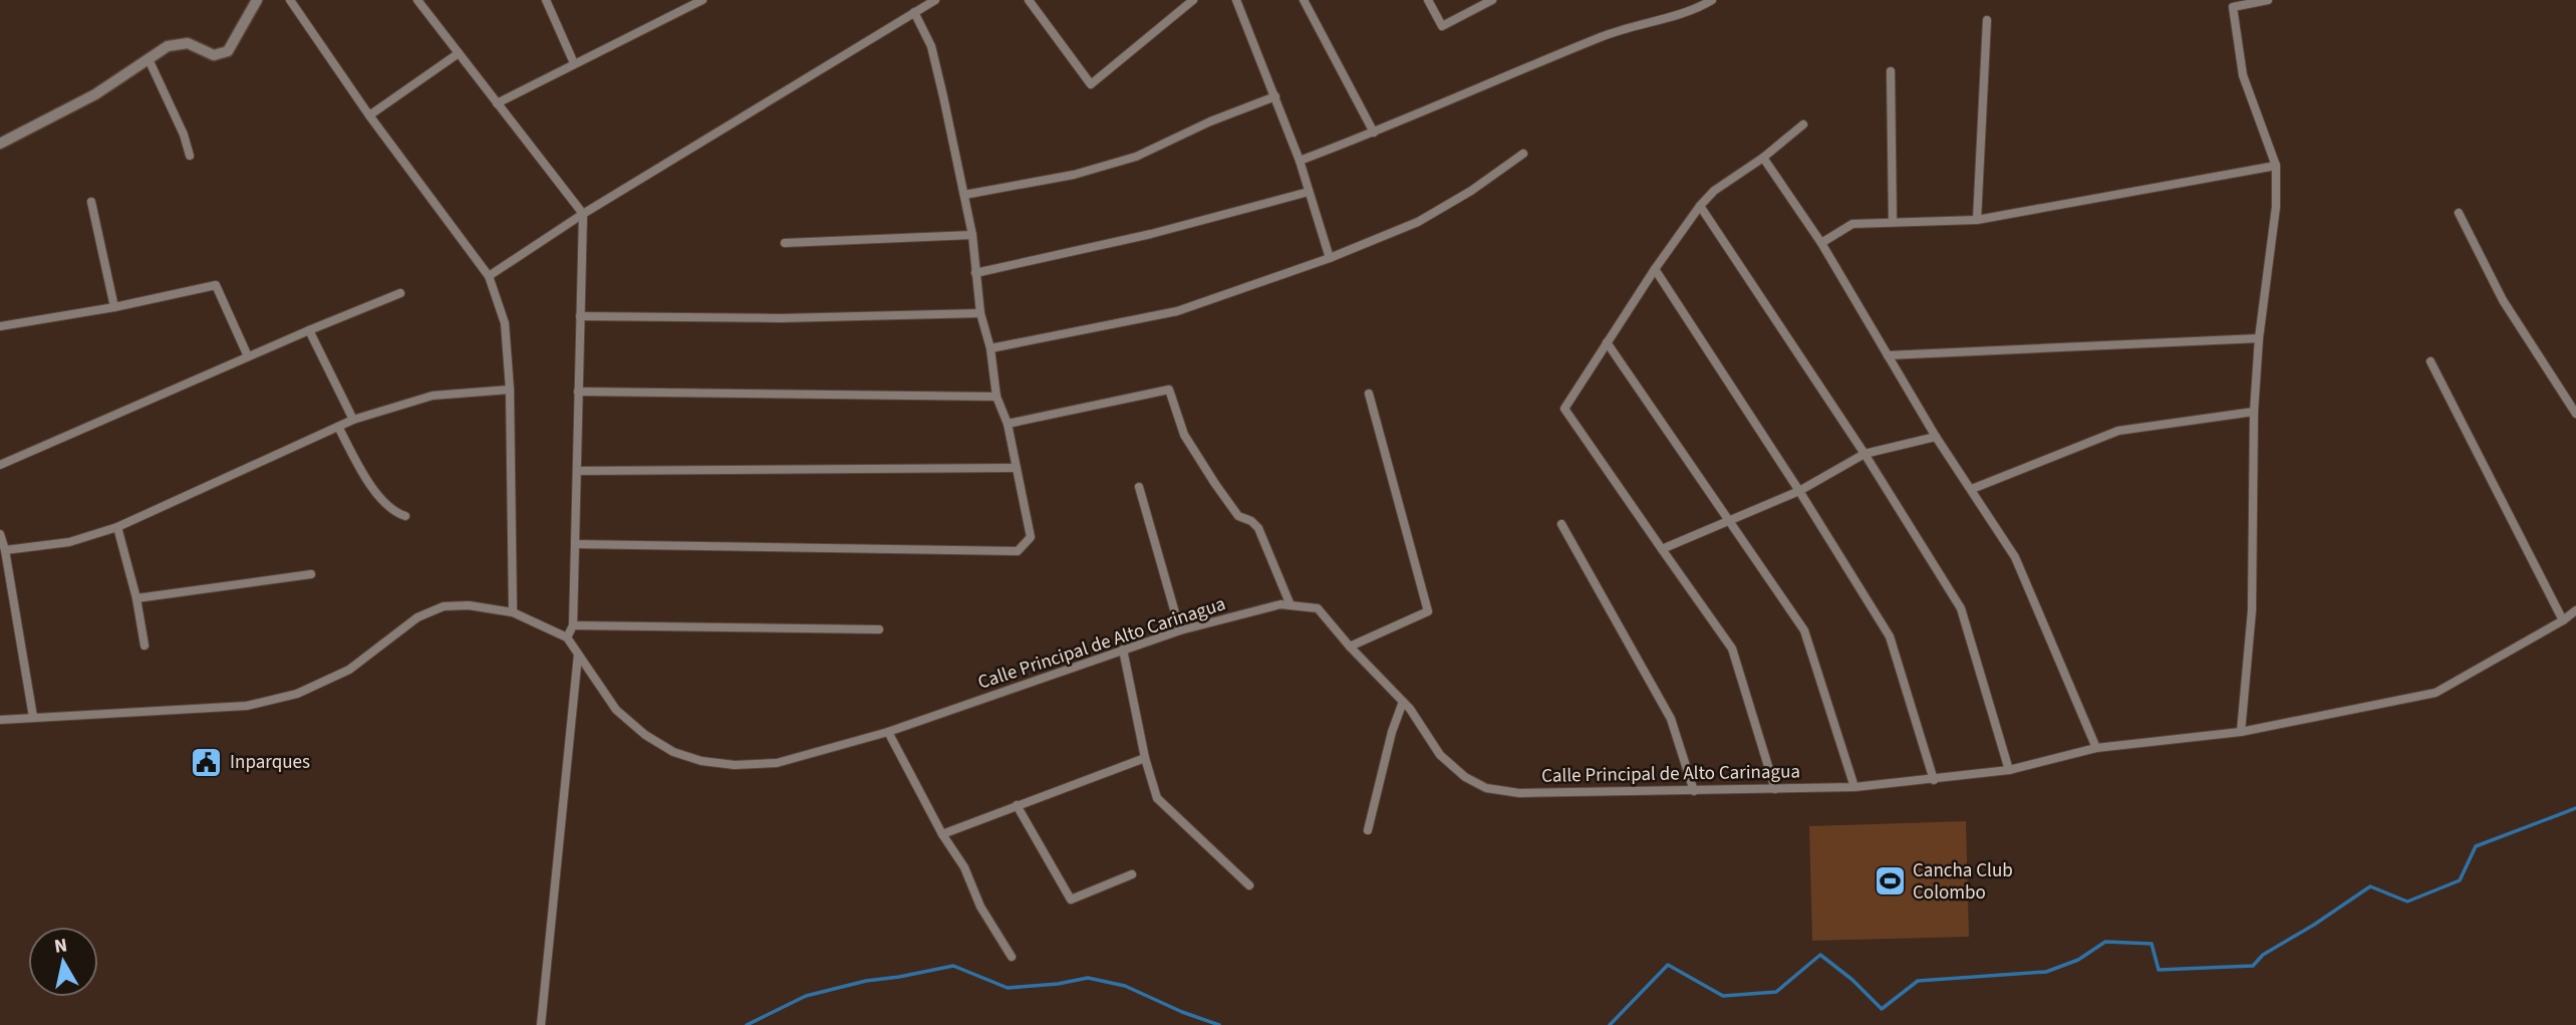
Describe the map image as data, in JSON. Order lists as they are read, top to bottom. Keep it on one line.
{"streets":{"street":["Calle Principal de Alto Carinagua"]},"places":{"public building":["Inparques"],"sports":["Cancha Club Colombo"]},"north":"top"}
